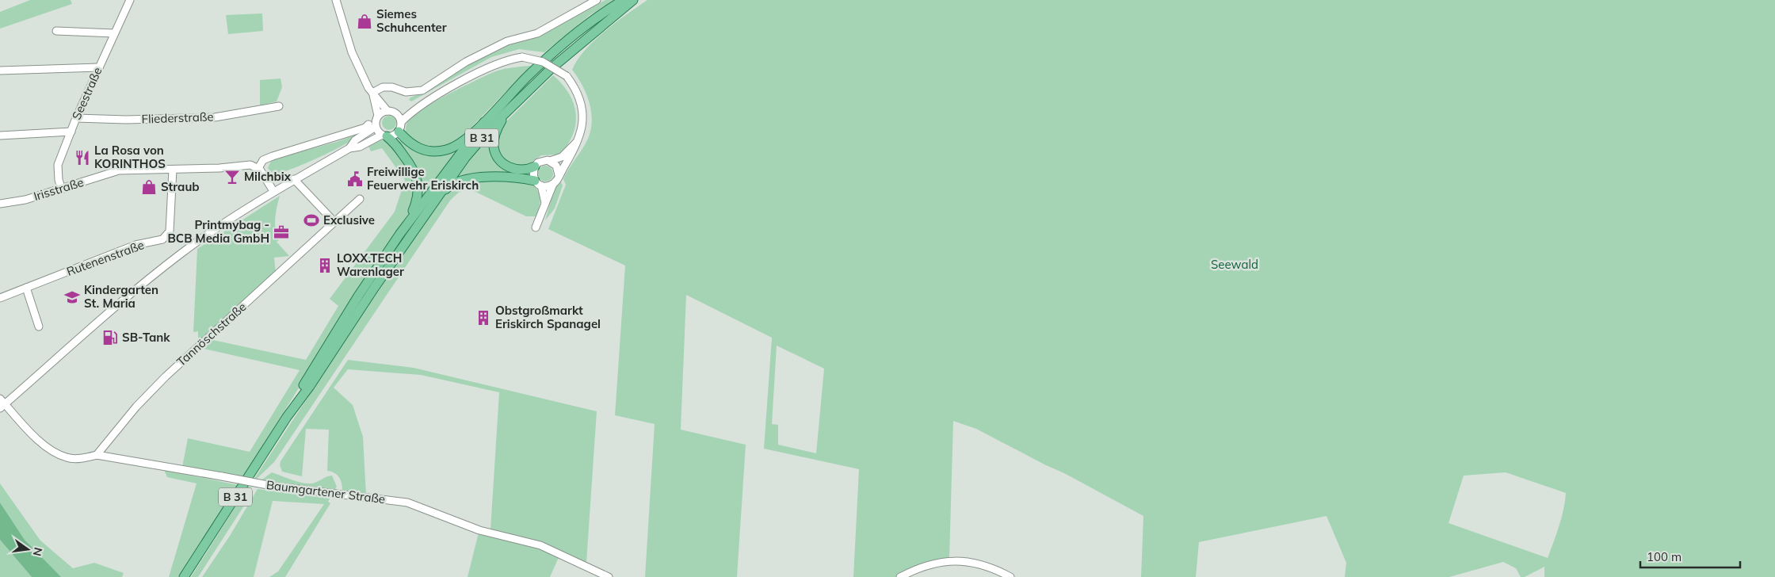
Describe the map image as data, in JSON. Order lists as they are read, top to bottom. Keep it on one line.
{"streets":{"main road":["B 31"],"street":["Seestraße","Fliederstraße","Irisstraße","Rutenenstraße","Tannöschstraße","Baumgartener Straße"]},"crossings":[["Seestraße","Fliederstraße"],["Seestraße","Irisstraße"],["Irisstraße","Rutenenstraße"],["Tannöschstraße","Baumgartener Straße"]],"parks":["Seewald"],"places":{"shop":["Siemes Schuhcenter","Straub"],"restaurant":["La Rosa von KORINTHOS"],"bar":["Milchbix"],"public building":["Freiwillige Feuerwehr Eriskirch"],"sports":["Exclusive"],"office":["Printmybag - BCB Media GmbH"],"building":["LOXX.TECH Warenlager","Obstgroßmarkt Eriskirch Spanagel"],"school or university":["Kindergarten St. Maria"],"fuel station":["SB-Tank"]},"scale_bar":"100 m","north":"right"}
